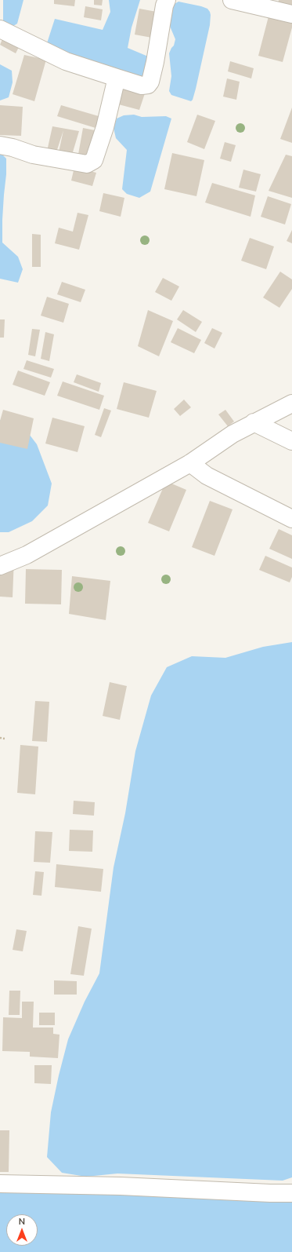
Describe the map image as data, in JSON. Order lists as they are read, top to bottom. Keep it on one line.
{"north":"top"}
